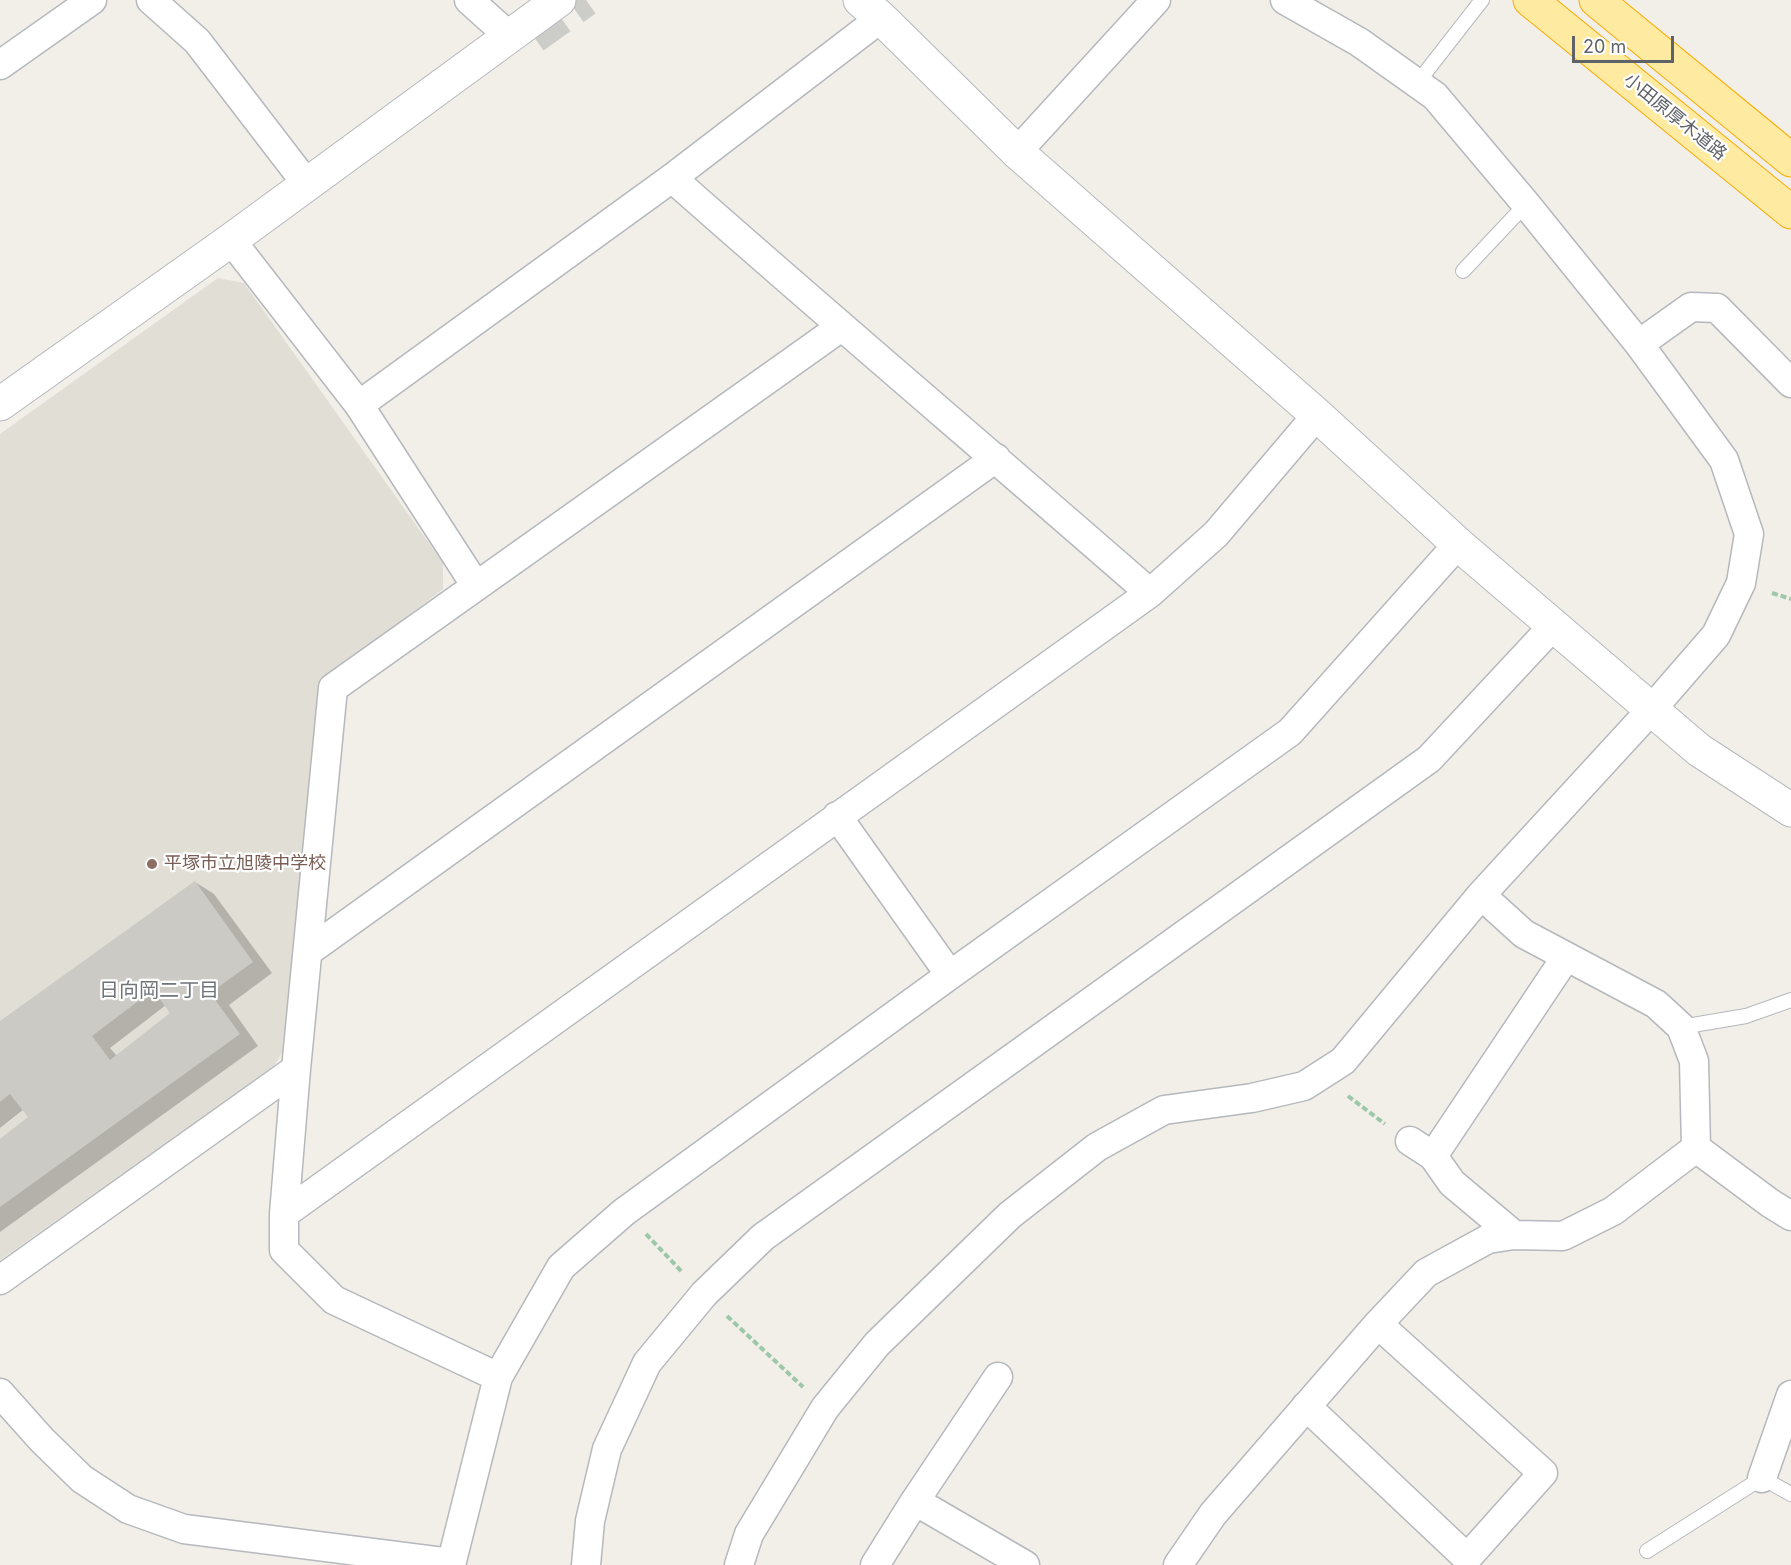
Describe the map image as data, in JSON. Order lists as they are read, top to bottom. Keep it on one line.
{"streets":{"highway":["小田原厚木道路"]},"districts":["日向岡二丁目"],"places":["平塚市立旭陵中学校"],"scale_bar":"20 m"}
